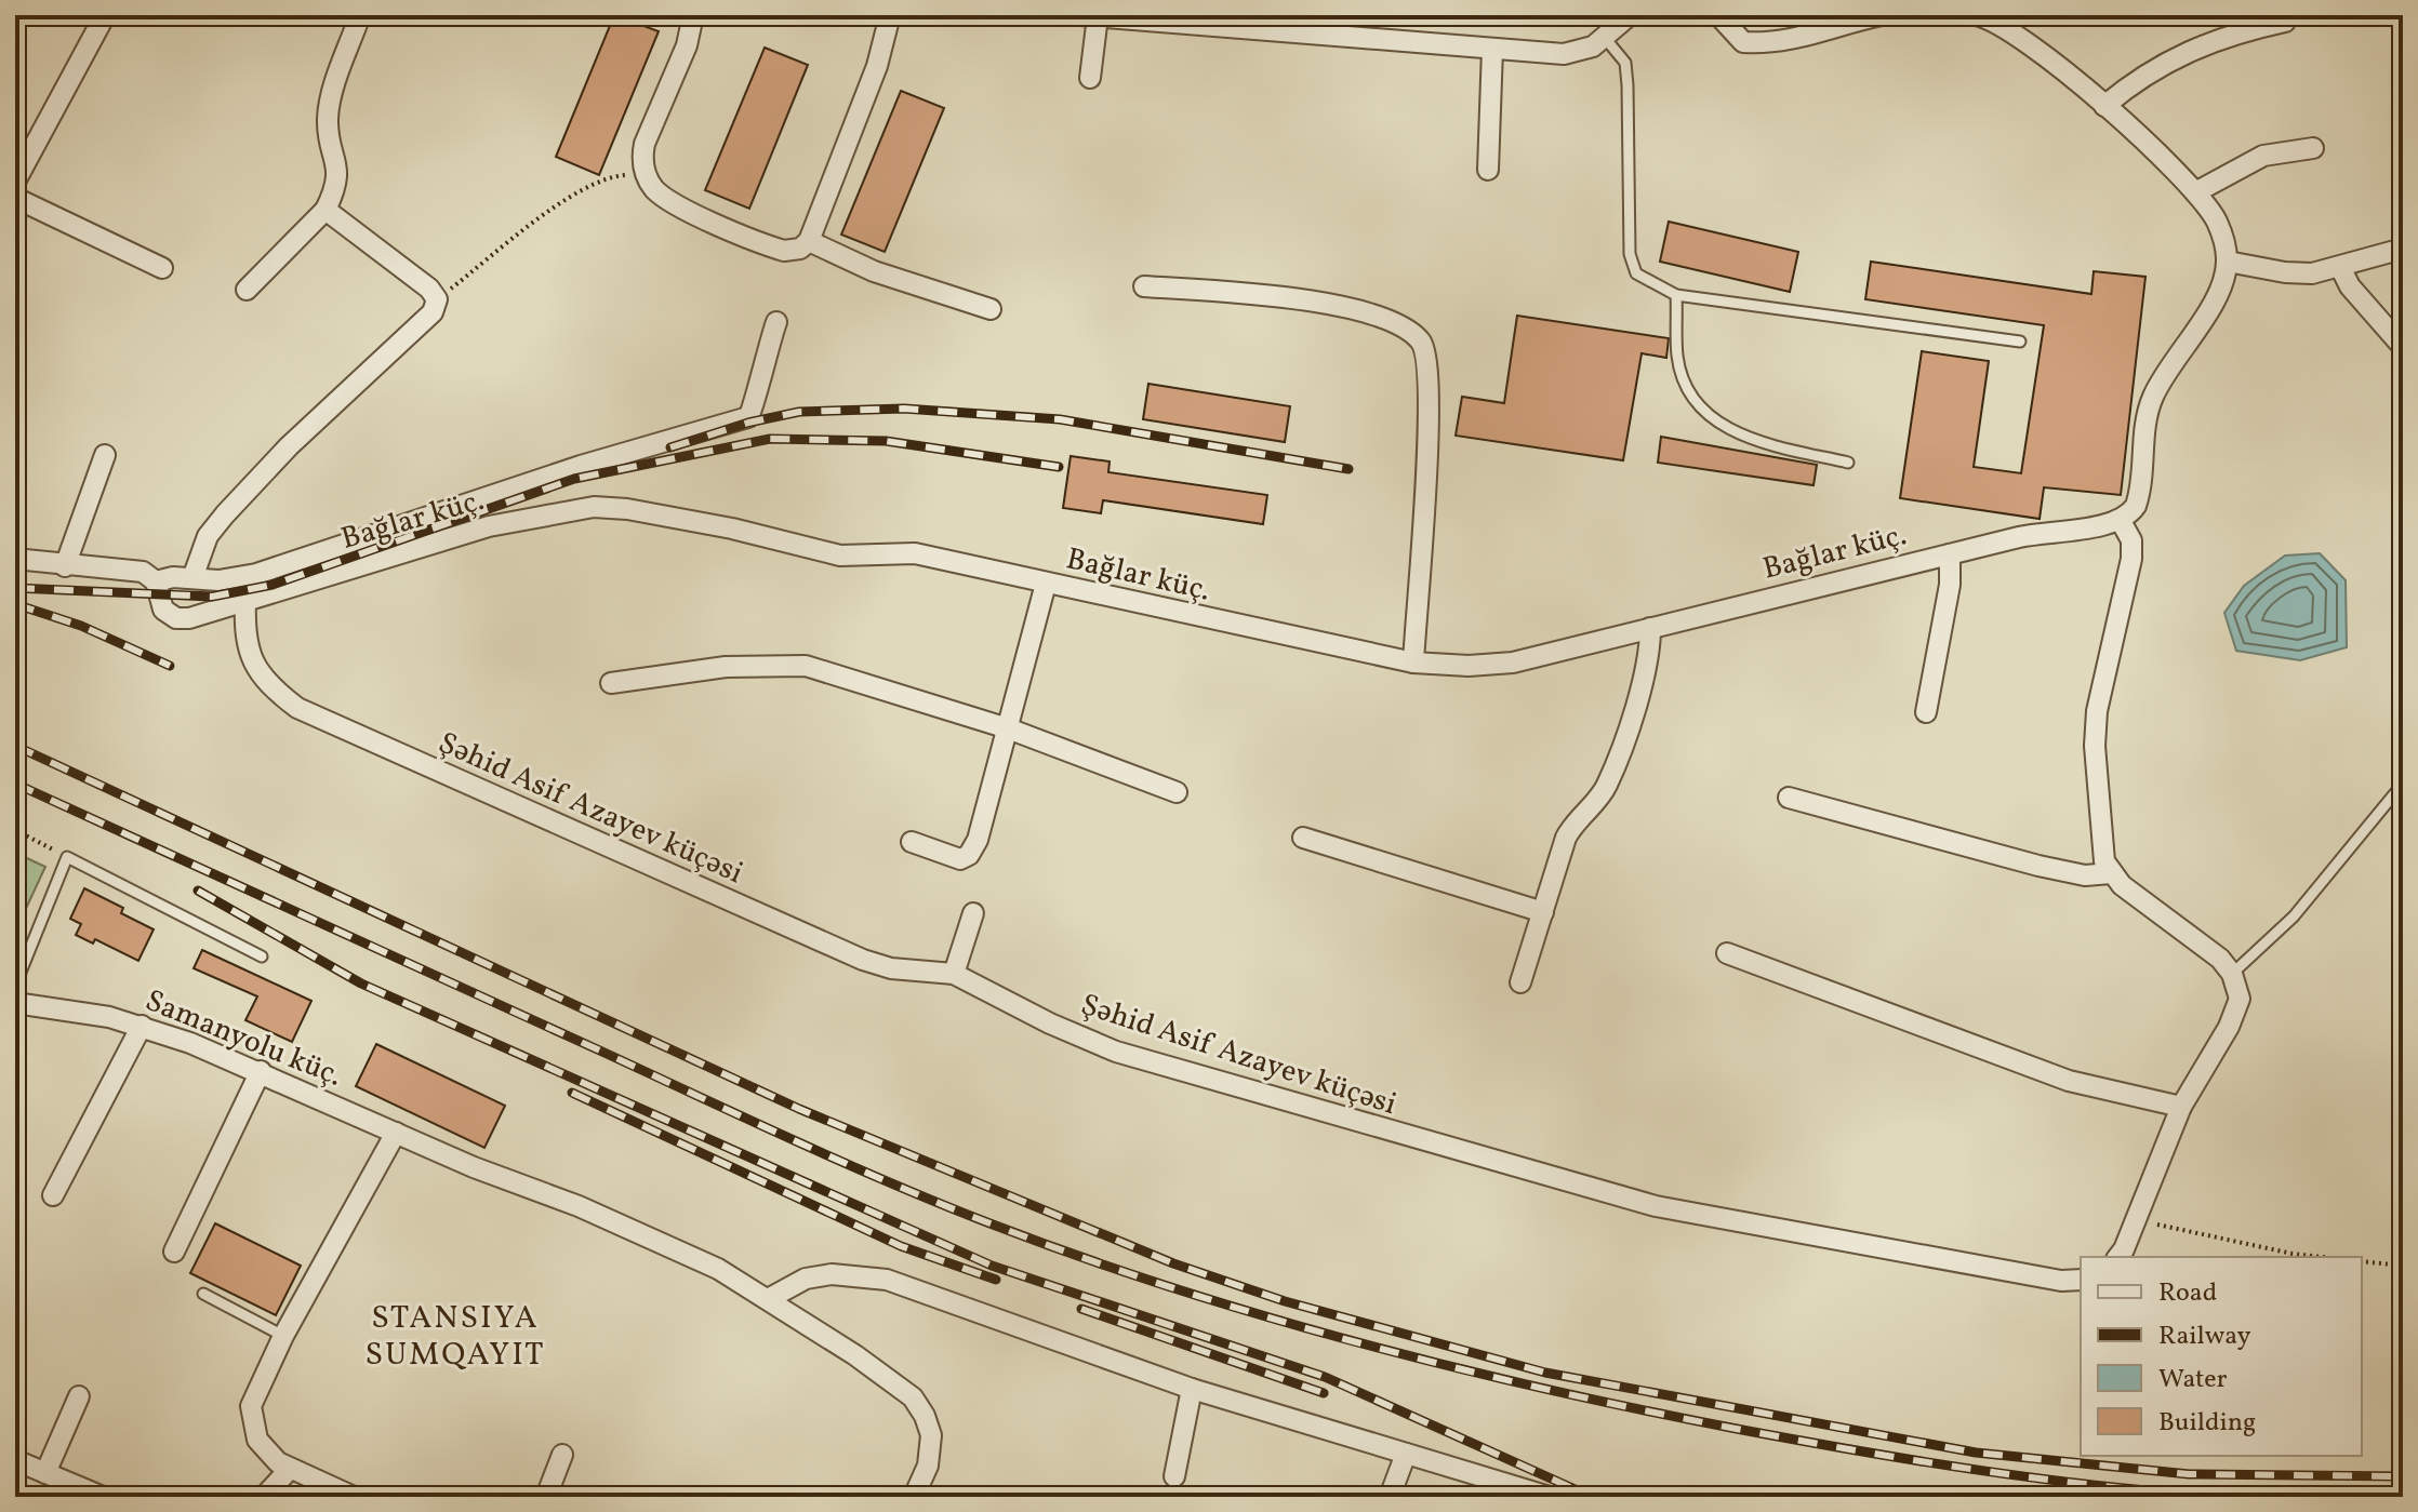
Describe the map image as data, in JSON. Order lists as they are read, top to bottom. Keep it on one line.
{"streets":{"street":["Bağlar küç.","Şəhid Asif Azayev küçəsi","Samanyolu küç."]},"crossings":[["Bağlar küç.","Şəhid Asif Azayev küçəsi"]],"districts":["STANSIYA SUMQAYIT"],"legend":["Road","Railway","Water","Building"]}
